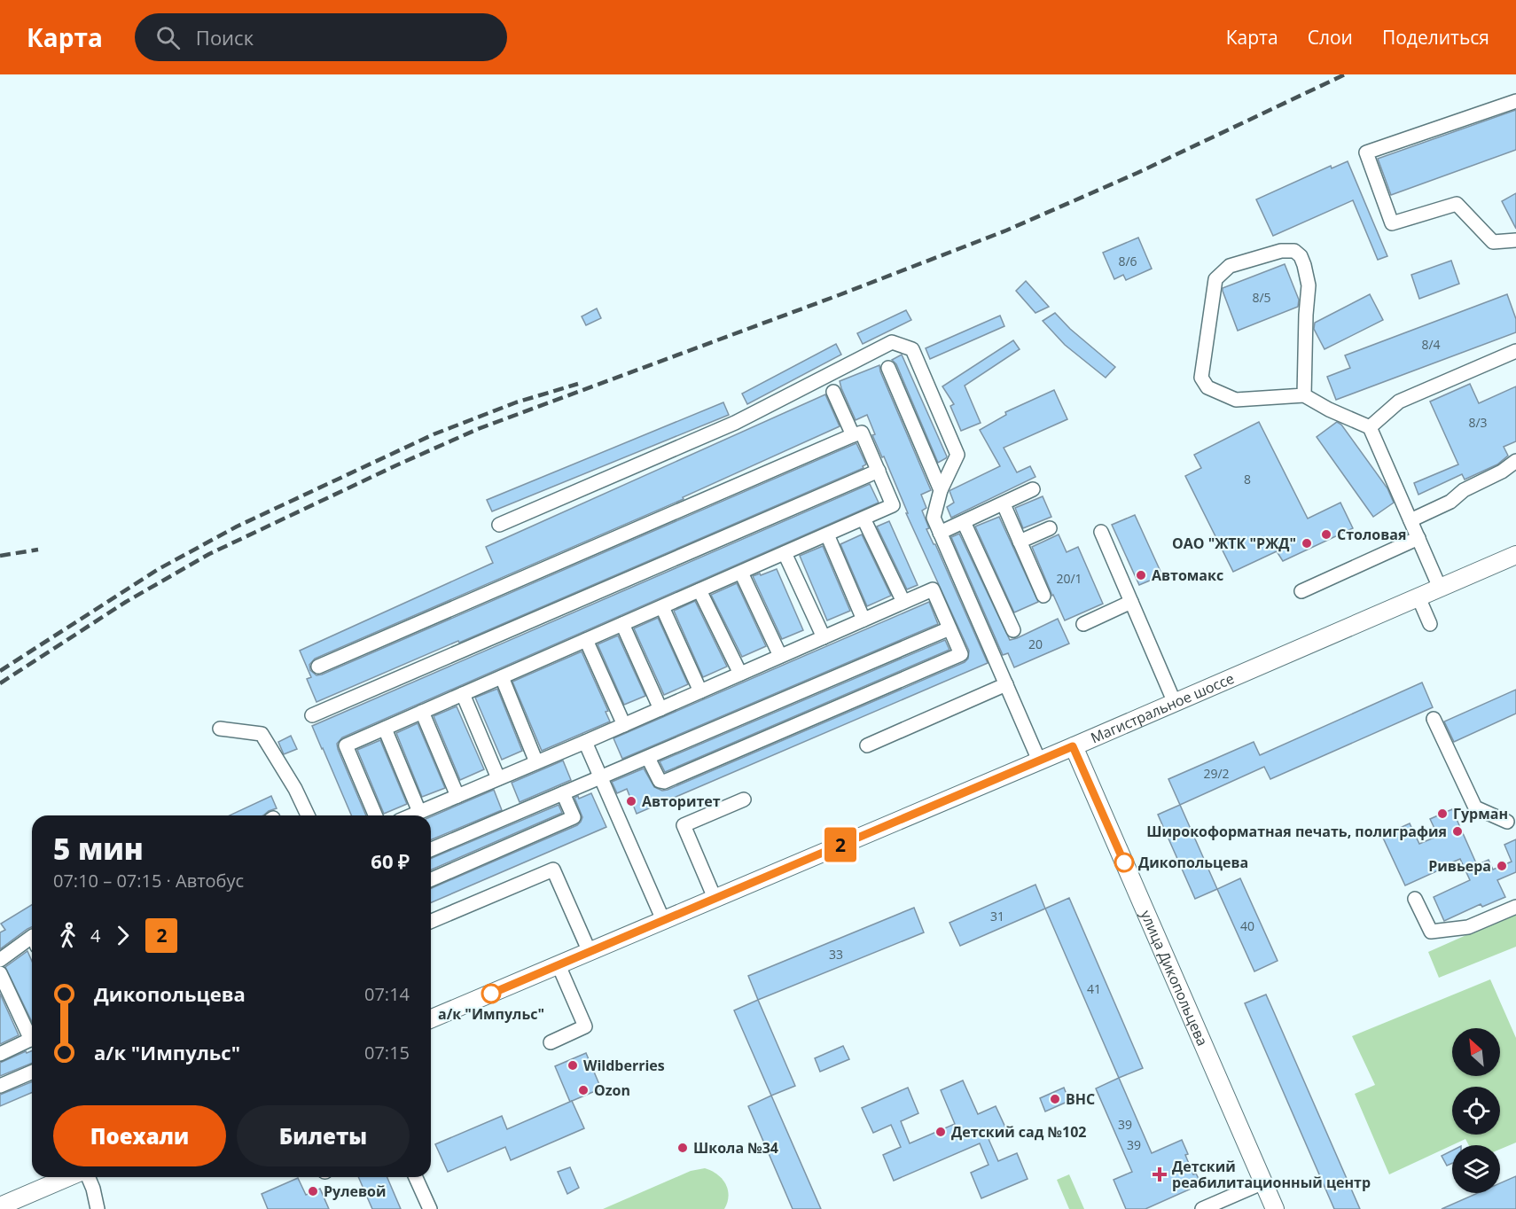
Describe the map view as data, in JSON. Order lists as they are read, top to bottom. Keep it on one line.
{"streets":{"main road":["Магистральное шоссе","улица Дикопольцева"]},"crossings":[["Магистральное шоссе","улица Дикопольцева"]],"places":{"other":["Столовая","ОАО \"ЖТК \"РЖД\"","Автомакс","Авторитет","Гурман","Широкоформатная печать, полиграфия","Дикопольцева","Ривьера","а/к \"Импульс\"","Wildberries","Ozon","ВНС","Детский сад №102","Школа №34","Рулевой"],"health":["Детский реабилитационный центр"]},"lines":["bus line 2"],"house_numbers":["8/6","8/5","8/4","8/3","8","20/1","20","29/2","31","40","33","41","39","39"],"north":"top left","page":{"header":"Карта","search":"Поиск","nav":["Карта","Слои","Поделиться"],"on_map":"2","heading":["5 мин","07:10 – 07:15 · Автобус","60 ₽"],"legs":["4","2"],"list":[{"name":"Дикопольцева","value":"07:14"},{"name":"а/к \"Импульс\"","value":"07:15"}],"buttons":["Поехали","Билеты"]}}
